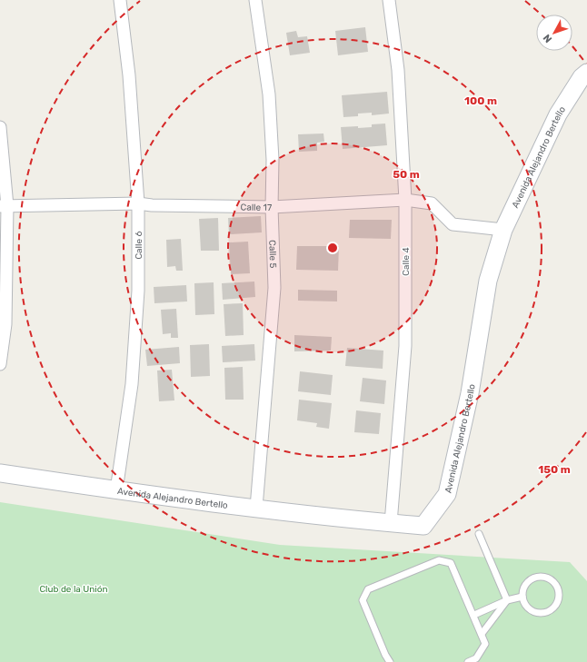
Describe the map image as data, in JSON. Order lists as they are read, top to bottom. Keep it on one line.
{"streets":{"main road":["Avenida Alejandro Bertello"],"street":["Calle 17","Calle 6","Calle 5","Calle 4"]},"crossings":[["Avenida Alejandro Bertello","Calle 17"],["Avenida Alejandro Bertello","Calle 6"],["Avenida Alejandro Bertello","Calle 5"],["Avenida Alejandro Bertello","Calle 4"],["Calle 17","Calle 6"],["Calle 17","Calle 5"],["Calle 17","Calle 4"]],"parks":["Club de la Unión"],"north":"bottom left","rings":["100 m","50 m","150 m"]}
